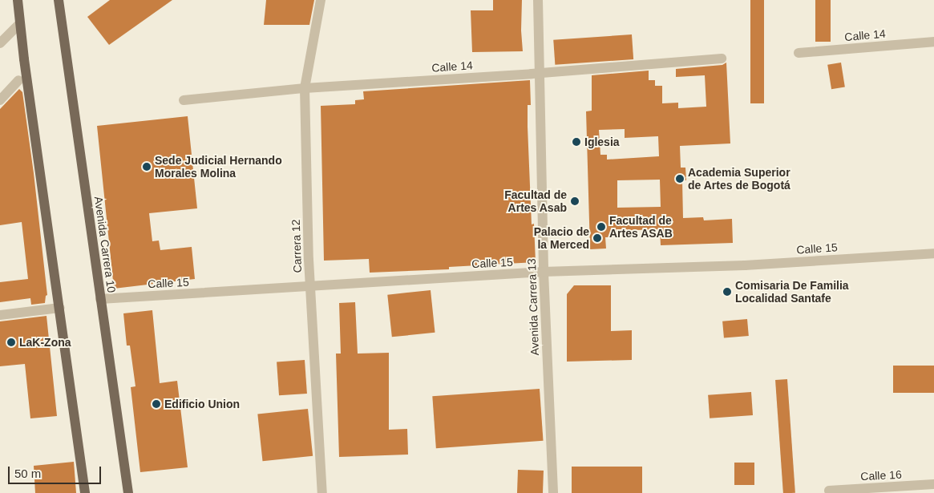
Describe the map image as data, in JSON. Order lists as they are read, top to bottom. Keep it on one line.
{"streets":{"main road":["Avenida Carrera 10"],"street":["Calle 14","Carrera 12","Calle 15","Avenida Carrera 13","Calle 16"]},"crossings":[["Calle 14","Carrera 12"],["Calle 14","Avenida Carrera 13"],["Avenida Carrera 10","Calle 15"],["Carrera 12","Calle 15"],["Calle 15","Avenida Carrera 13"]],"places":["Iglesia","Sede Judicial Hernando Morales Molina","Academia Superior de Artes de Bogotá","Facultad de Artes Asab","Facultad de Artes ASAB","Palacio de la Merced","Comisaria De Familia Localidad Santafe","LaK-Zona","Edificio Union"],"scale_bar":"50 m"}
